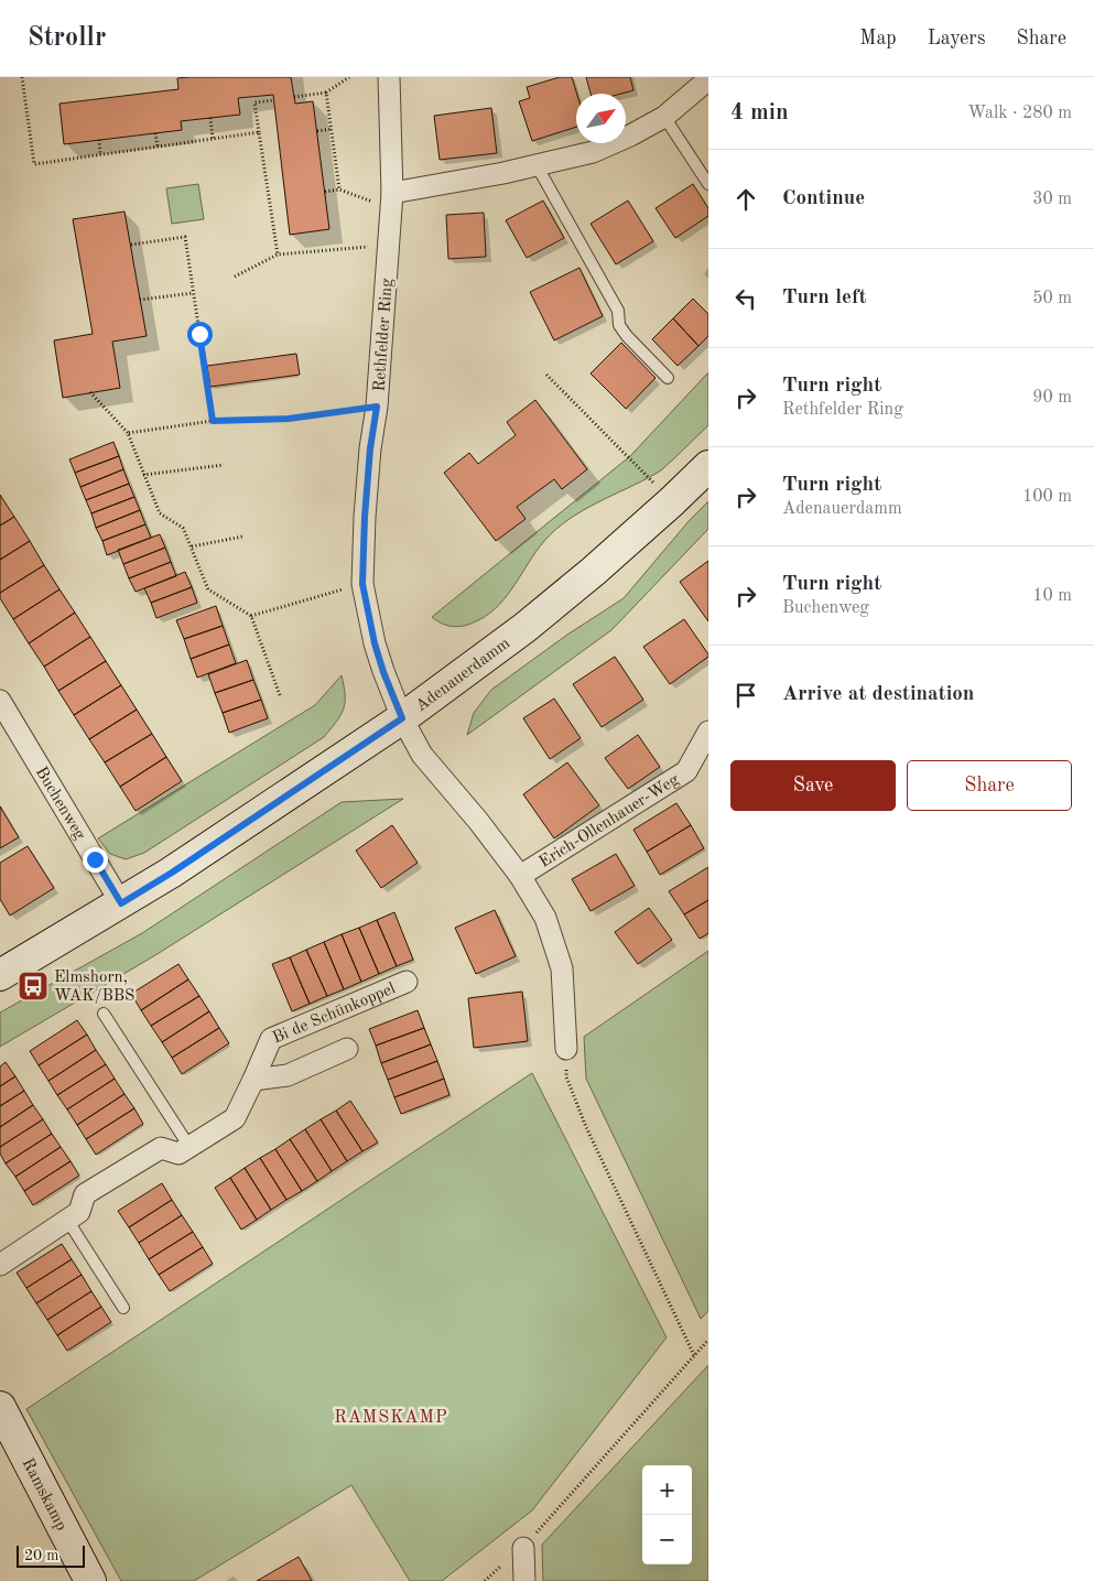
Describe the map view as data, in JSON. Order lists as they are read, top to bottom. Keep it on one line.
{"streets":{"street":["Rethfelder Ring","Adenauerdamm","Buchenweg","Erich-Ollenhauer-Weg","Bi de Schünkoppel","Ramskamp"]},"crossings":[["Rethfelder Ring","Adenauerdamm"],["Rethfelder Ring","Erich-Ollenhauer-Weg"],["Adenauerdamm","Buchenweg"],["Adenauerdamm","Erich-Ollenhauer-Weg"]],"districts":["RAMSKAMP"],"places":{"bus stop":["Elmshorn, WAK/BBS"]},"scale_bar":"20 m","north":"top right","page":{"header":"Strollr","nav":["Map","Layers","Share"],"heading":["4 min","Walk · 280 m"],"list":[["Continue","30 m"],["Turn left","50 m"],["Turn right","Rethfelder Ring","90 m"],["Turn right","Adenauerdamm","100 m"],["Turn right","Buchenweg","10 m"],"Arrive at destination"],"buttons":["Save","Share"],"map_buttons":["+","−"],"scale":"20 m"}}
